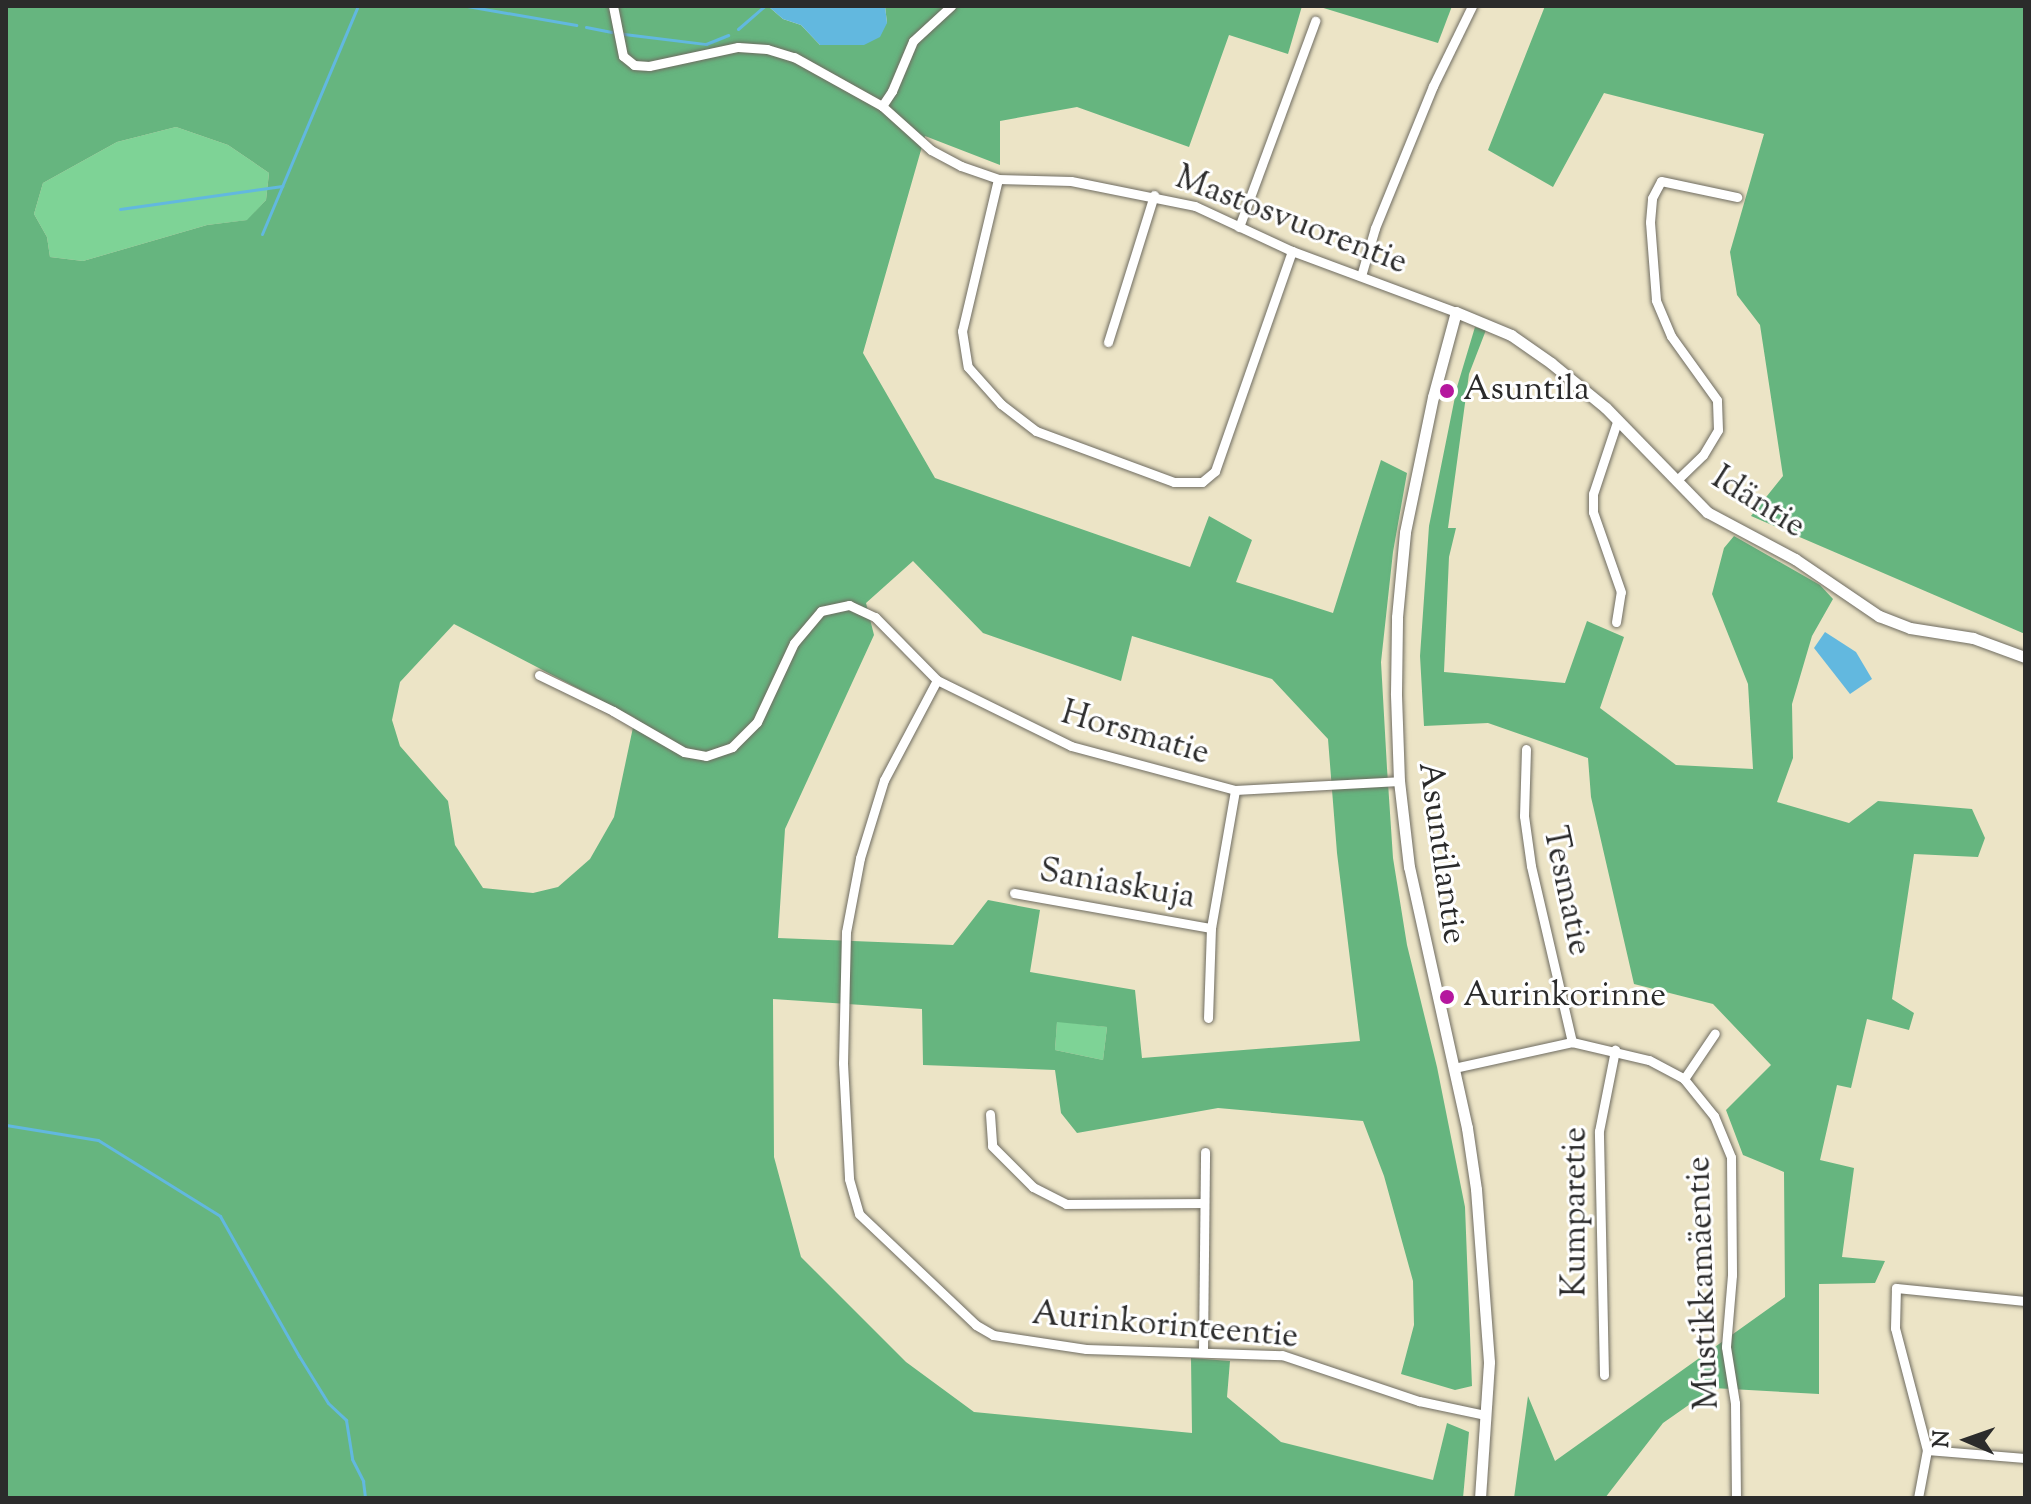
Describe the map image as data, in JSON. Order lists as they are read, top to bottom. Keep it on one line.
{"streets":{"street":["Mastosvuorentie","Idäntie","Horsmatie","Asuntilantie","Saniaskuja","Tesmatie","Kumparetie","Mustikkamäentie","Aurinkorinteentie"]},"crossings":[["Mastosvuorentie","Idäntie"],["Mastosvuorentie","Asuntilantie"],["Idäntie","Asuntilantie"],["Horsmatie","Asuntilantie"],["Horsmatie","Aurinkorinteentie"],["Asuntilantie","Mustikkamäentie"],["Asuntilantie","Aurinkorinteentie"],["Tesmatie","Mustikkamäentie"],["Kumparetie","Mustikkamäentie"]],"places":["Asuntila","Aurinkorinne"],"north":"left"}
